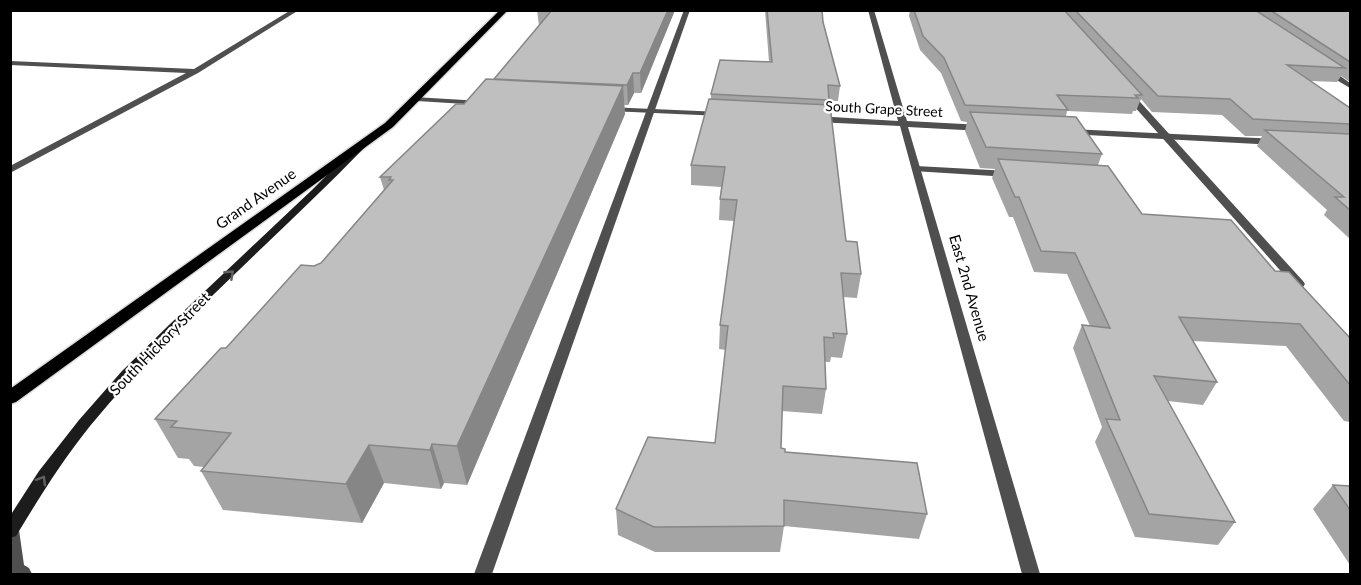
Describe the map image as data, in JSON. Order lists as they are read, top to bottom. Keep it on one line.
{"streets":{"main road":["Grand Avenue","South Hickory Street"],"street":["South Grape Street","East 2nd Avenue"]},"crossings":[["South Grape Street","East 2nd Avenue"],["Grand Avenue","South Hickory Street"]],"one_way":["South Hickory Street"]}
